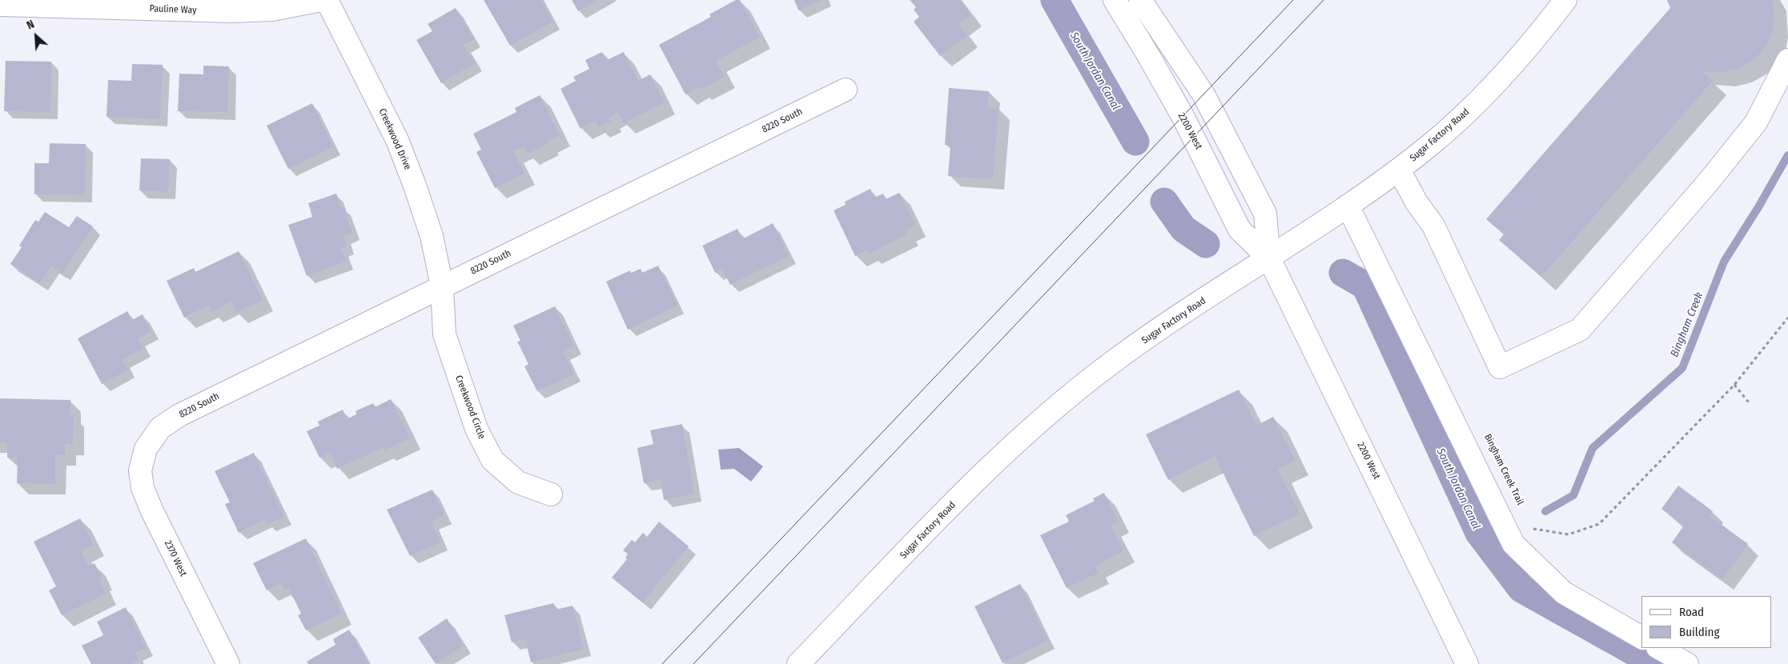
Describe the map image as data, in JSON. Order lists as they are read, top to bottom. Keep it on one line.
{"streets":{"street":["Pauline Way","8220 South","2200 West","Sugar Factory Road","Creekwood Drive","Creekwood Circle","2370 West"]},"crossings":[["8220 South","Creekwood Drive"],["8220 South","Creekwood Circle"],["8220 South","2370 West"],["2200 West","Sugar Factory Road"],["Creekwood Drive","Creekwood Circle"]],"water":["South Jordan Canal","Bingham Creek"],"legend":["Road","Building"],"north":"top left"}
